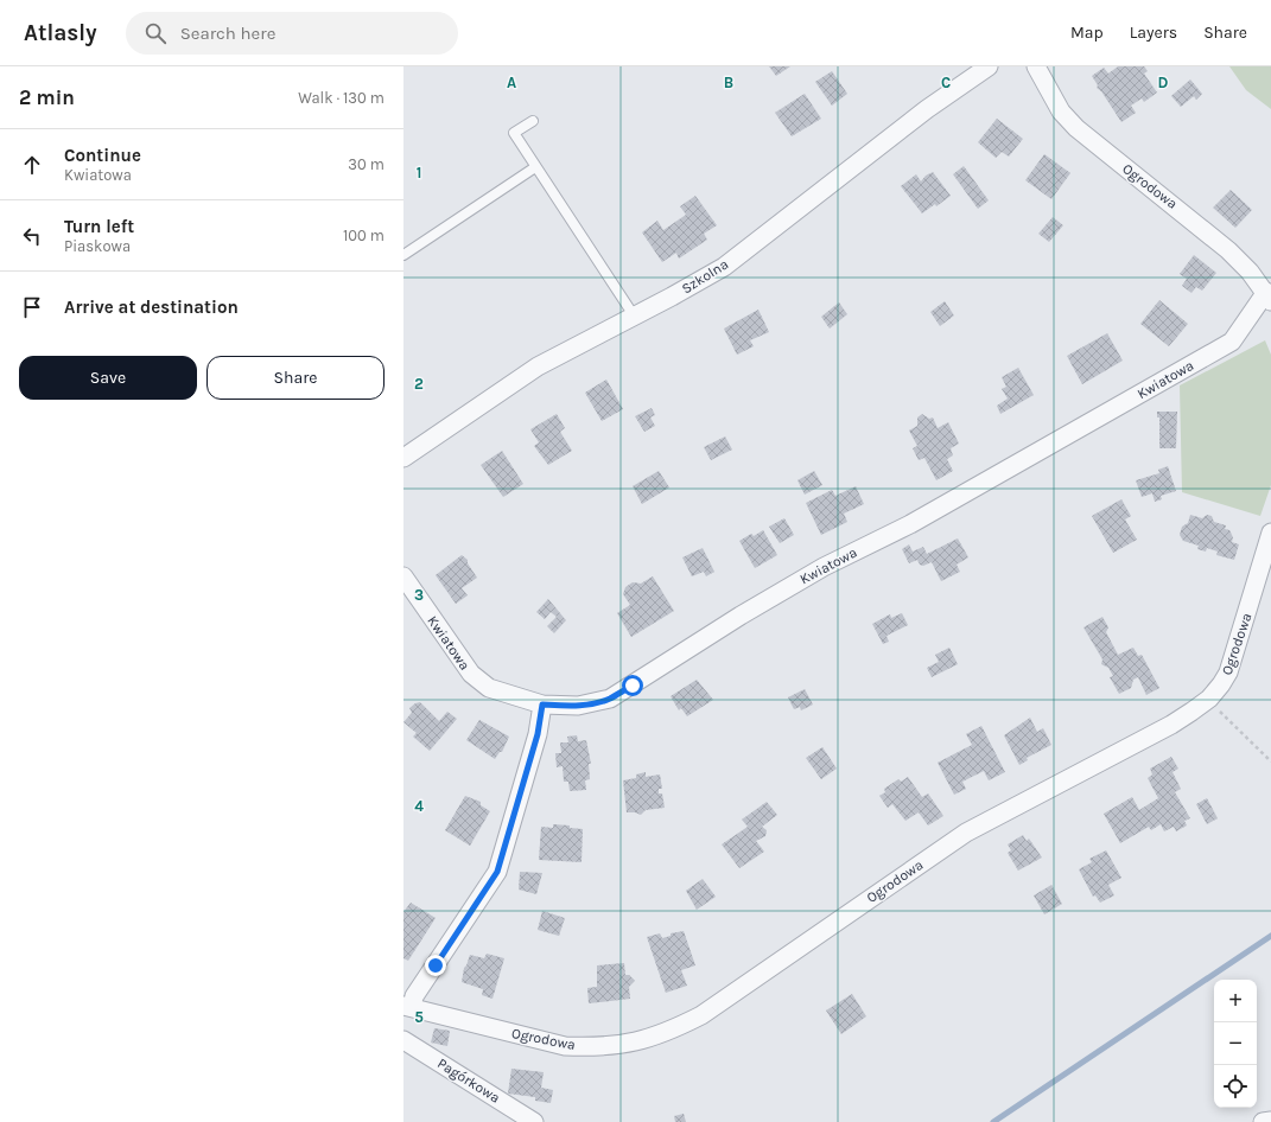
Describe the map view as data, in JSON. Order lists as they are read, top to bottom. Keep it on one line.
{"streets":{"street":["Ogrodowa","Szkolna","Kwiatowa","Pagórkowa"]},"crossings":[["Ogrodowa","Kwiatowa"]],"page":{"header":"Atlasly","search":"Search here","nav":["Map","Layers","Share"],"heading":["2 min","Walk · 130 m"],"list":[["Continue","Kwiatowa","30 m"],["Turn left","Piaskowa","100 m"],"Arrive at destination"],"buttons":["Save","Share"],"map_buttons":["+","−"]},"grid":{"columns":["A","B","C","D"],"rows":["1","2","3","4","5"]}}
